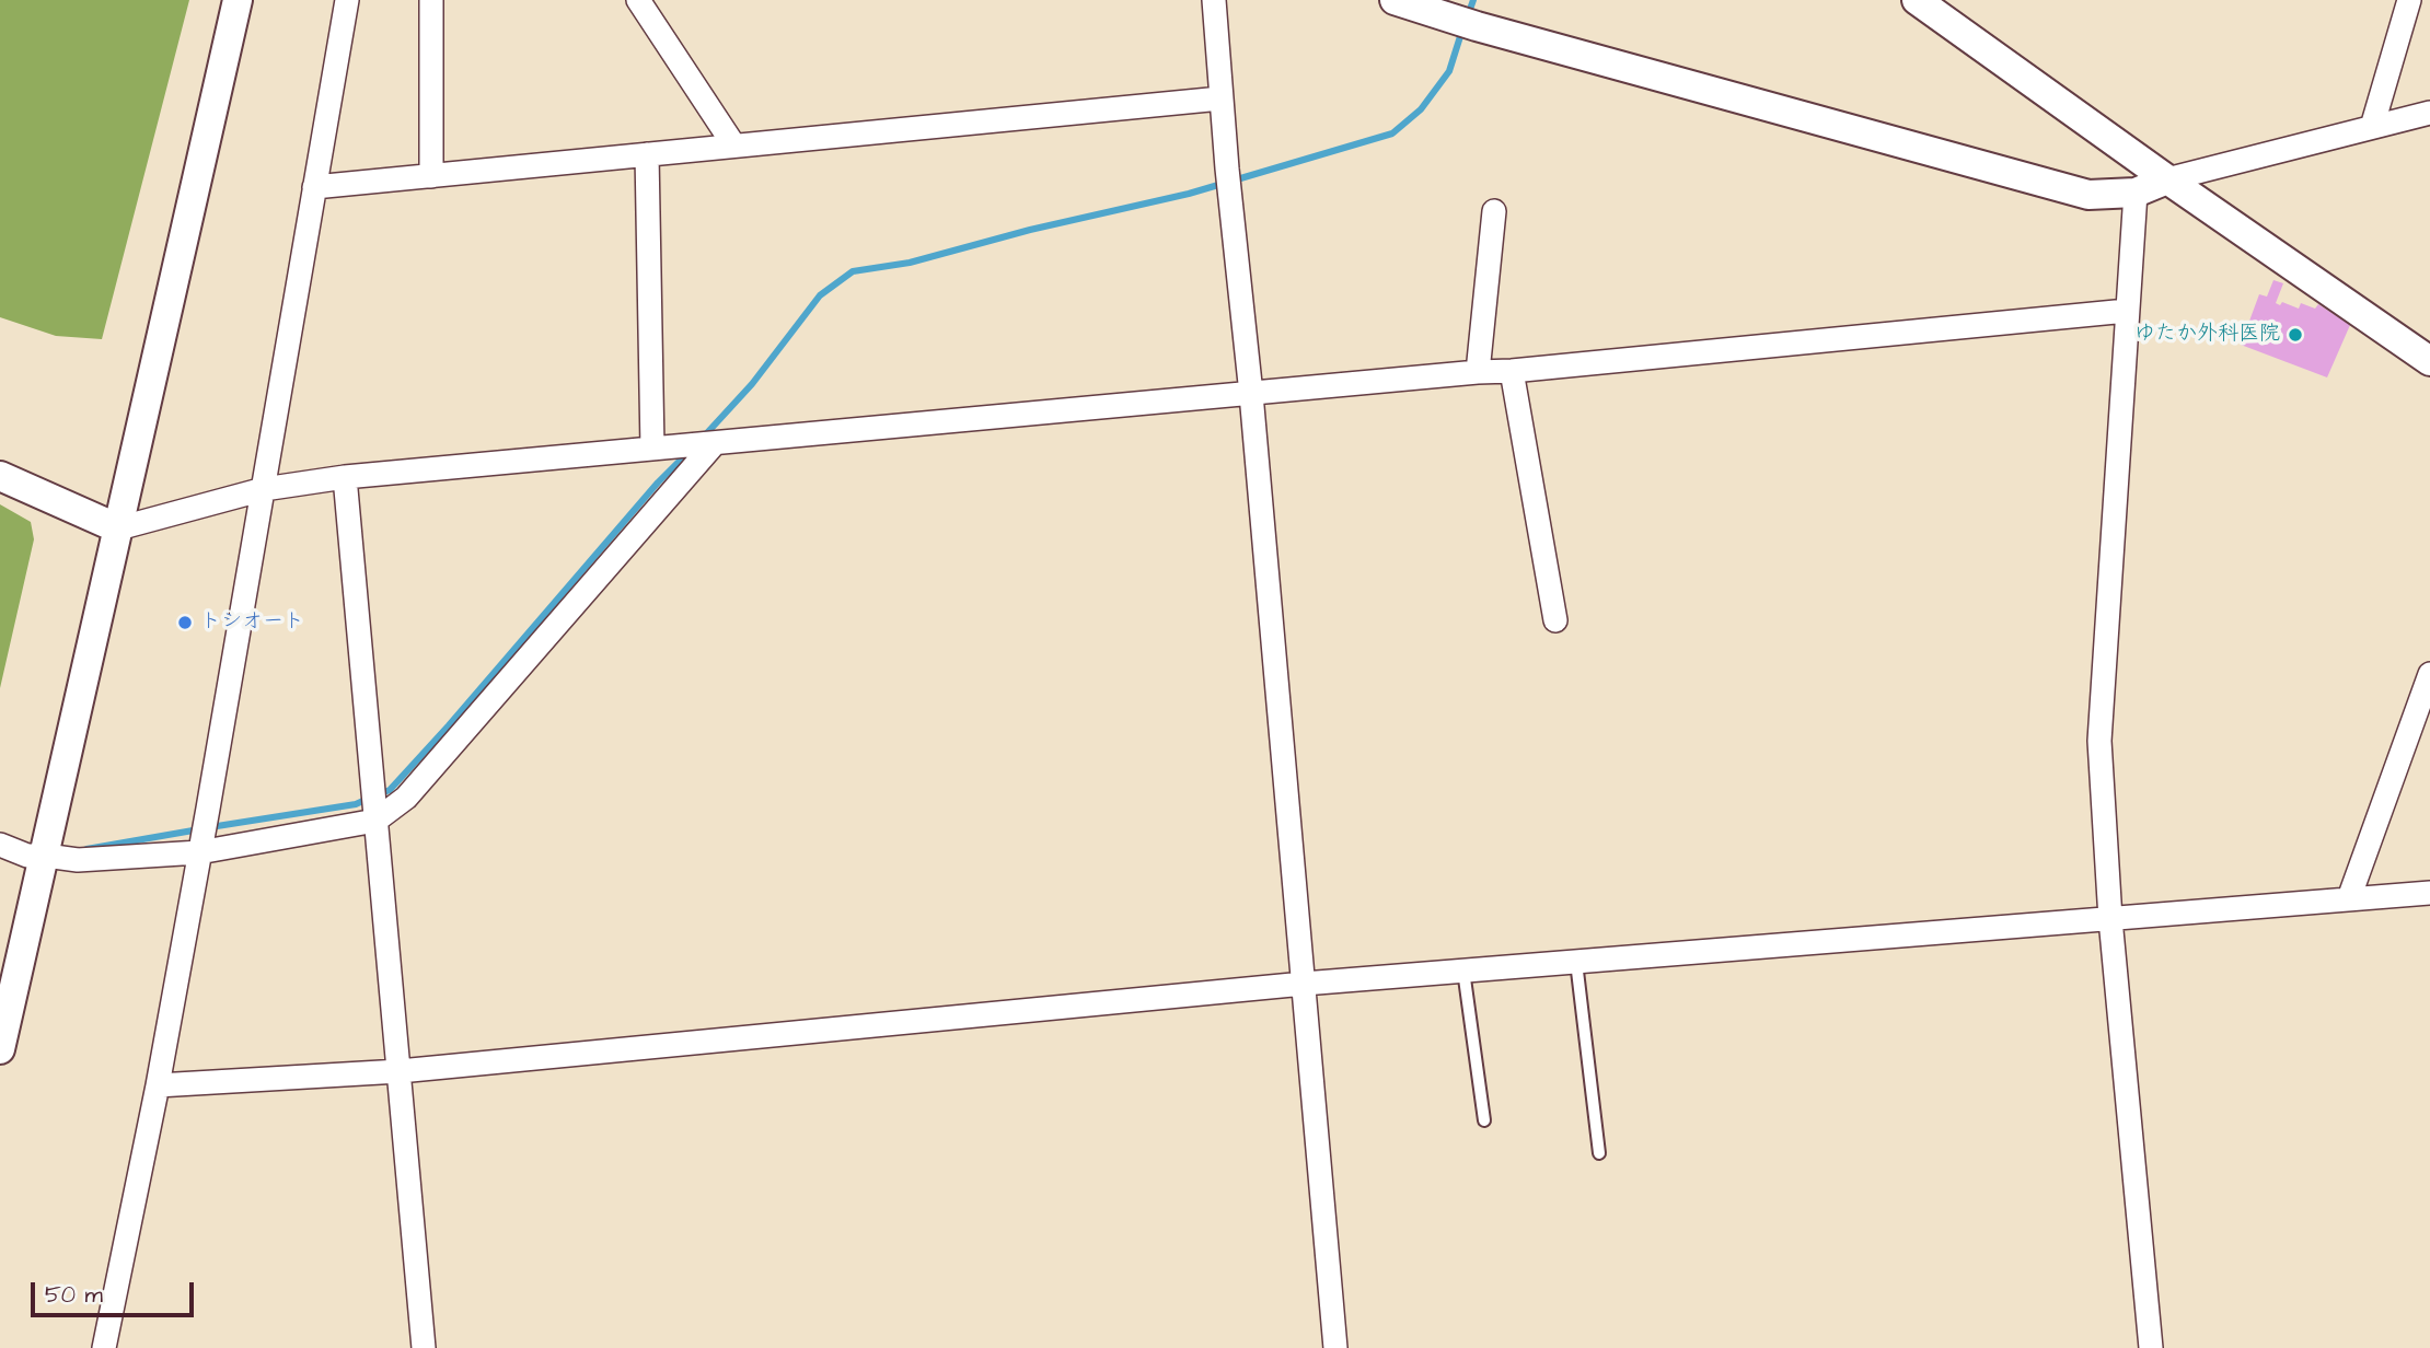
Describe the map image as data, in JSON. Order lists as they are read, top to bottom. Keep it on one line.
{"places":["ゆたか外科医院","トシオート"],"scale_bar":"50 m"}
